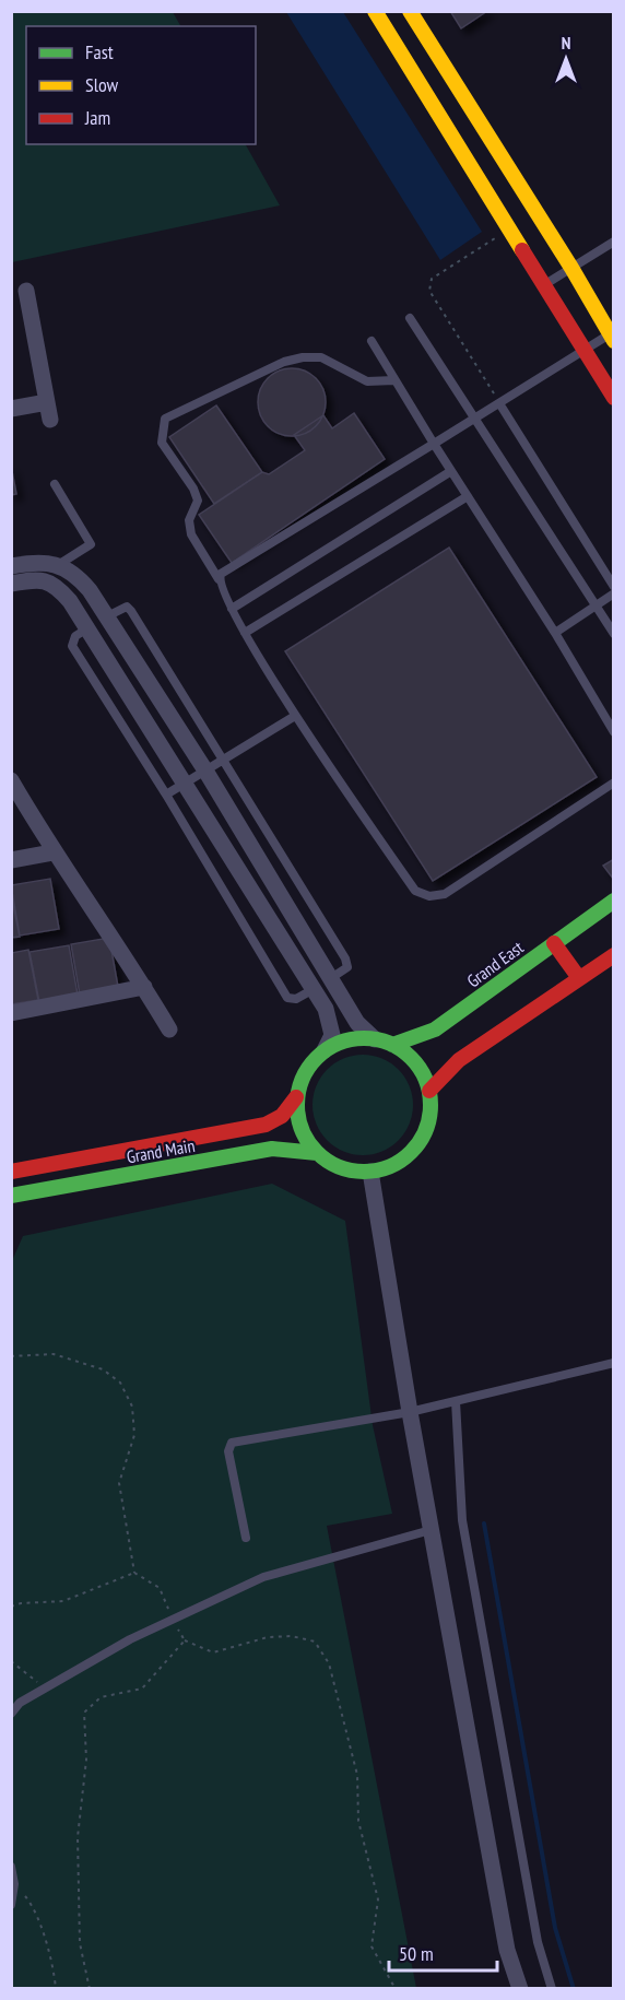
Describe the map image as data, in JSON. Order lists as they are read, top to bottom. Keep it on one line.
{"streets":{"street":["Grand East","Grand Main"]},"crossings":[["Grand East","Grand Main"]],"legend":["Fast","Slow","Jam"],"scale_bar":"50 m","north":"top"}
